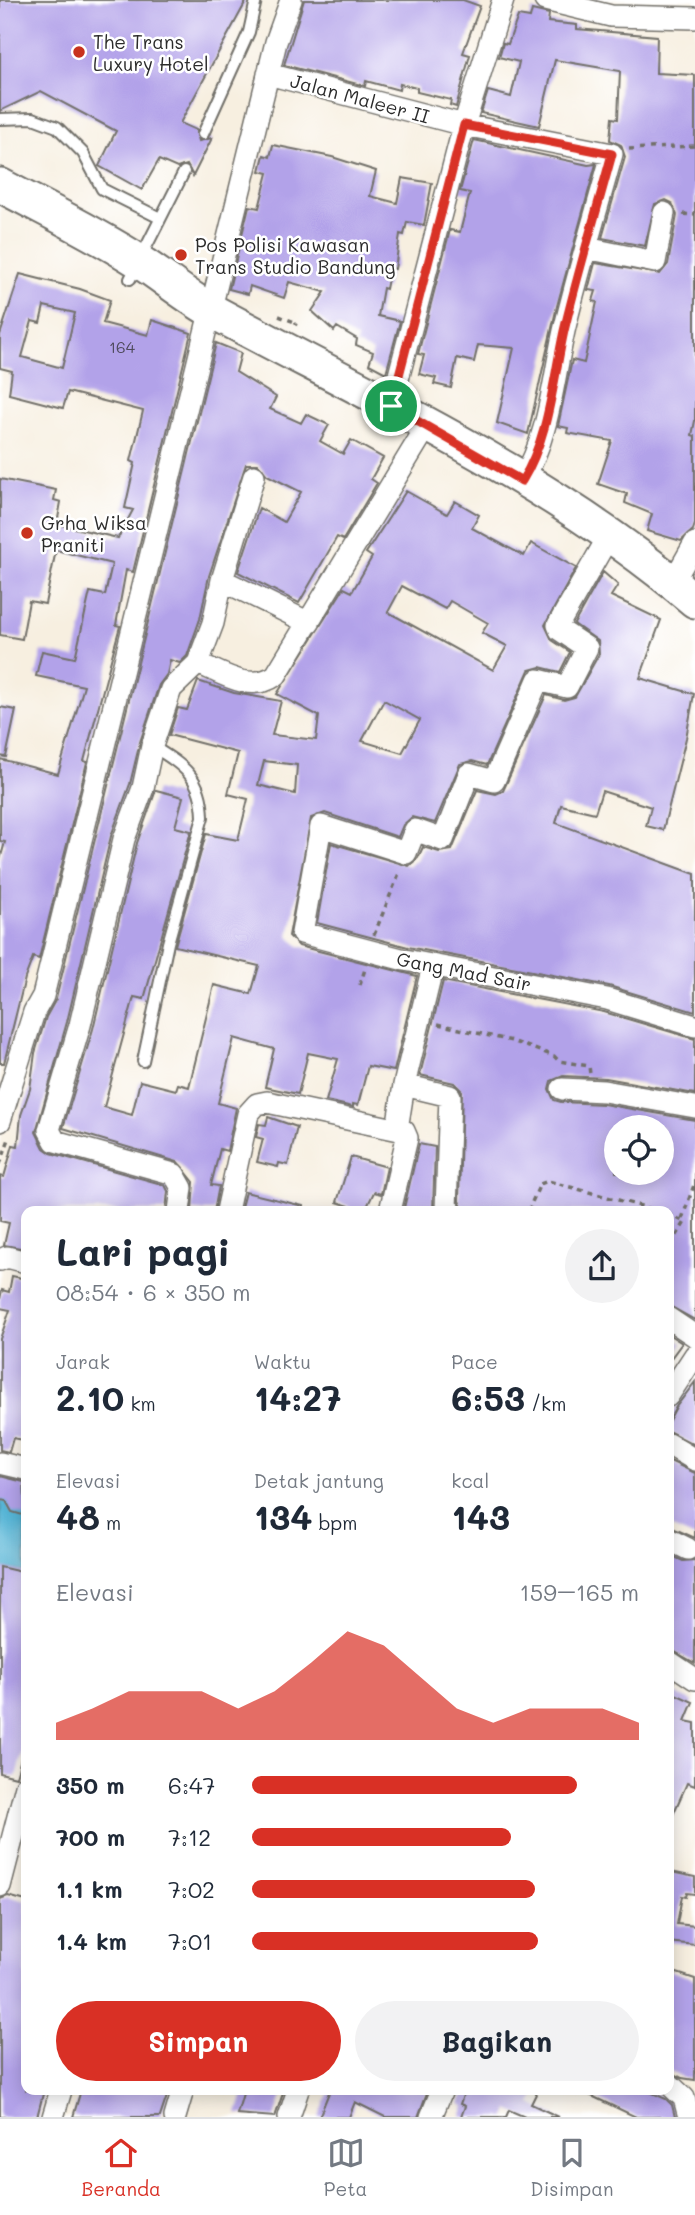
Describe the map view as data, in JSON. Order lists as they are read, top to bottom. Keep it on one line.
{"streets":{"street":["Jalan Maleer II","Gang Mad Sair"]},"places":["The Trans Luxury Hotel","Pos Polisi Kawasan Trans Studio Bandung","Grha Wiksa Praniti"],"house_numbers":["164"],"page":{"heading":["Lari pagi","08:54 · 6 × 350 m"],"stats":[["Jarak","2.10 km"],["Waktu","14:27"],["Pace","6:53 /km"],["Elevasi","48 m"],["Detak jantung","134 bpm"],["kcal","143"]],"chart":["Elevasi","159–165 m"],"list":[{"name":"350 m","note":"6:47"},{"name":"700 m","note":"7:12"},{"name":"1.1 km","note":"7:02"},{"name":"1.4 km","note":"7:01"}],"buttons":["Simpan","Bagikan"],"tabs":["Beranda","Peta","Disimpan"]}}
